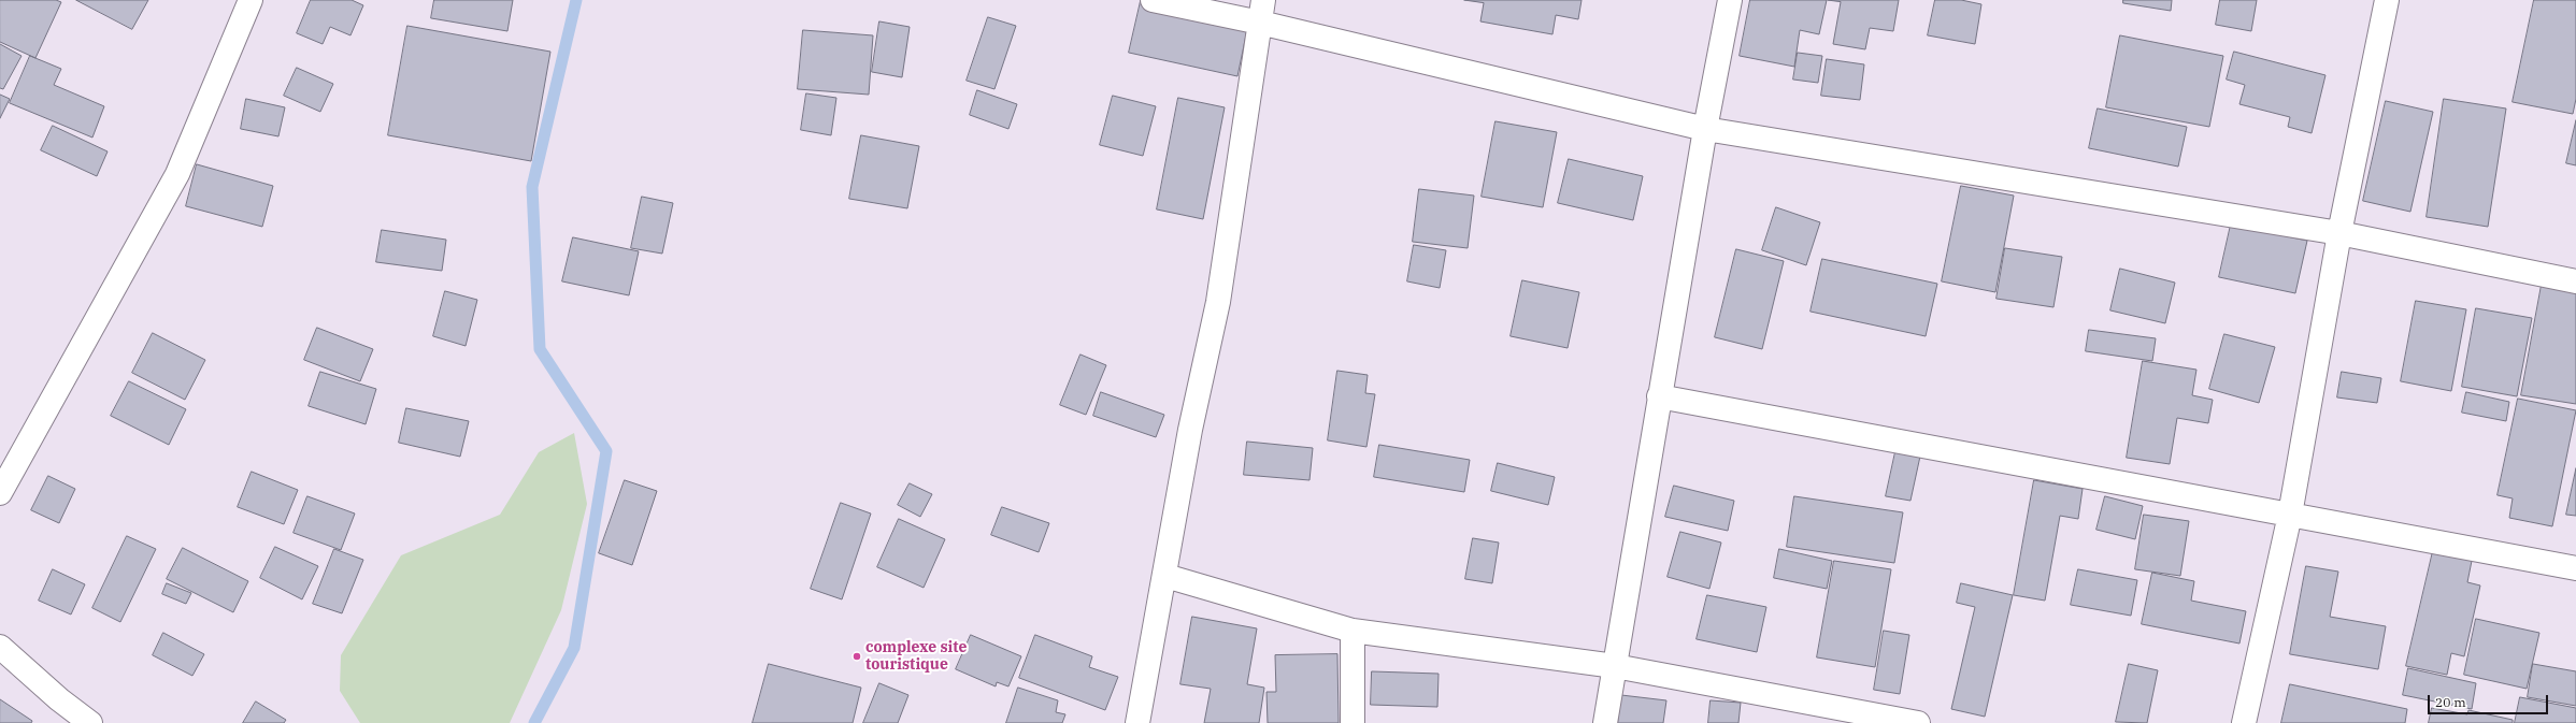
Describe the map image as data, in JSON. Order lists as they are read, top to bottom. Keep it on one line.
{"places":["complexe site touristique"],"scale_bar":"20 m"}
